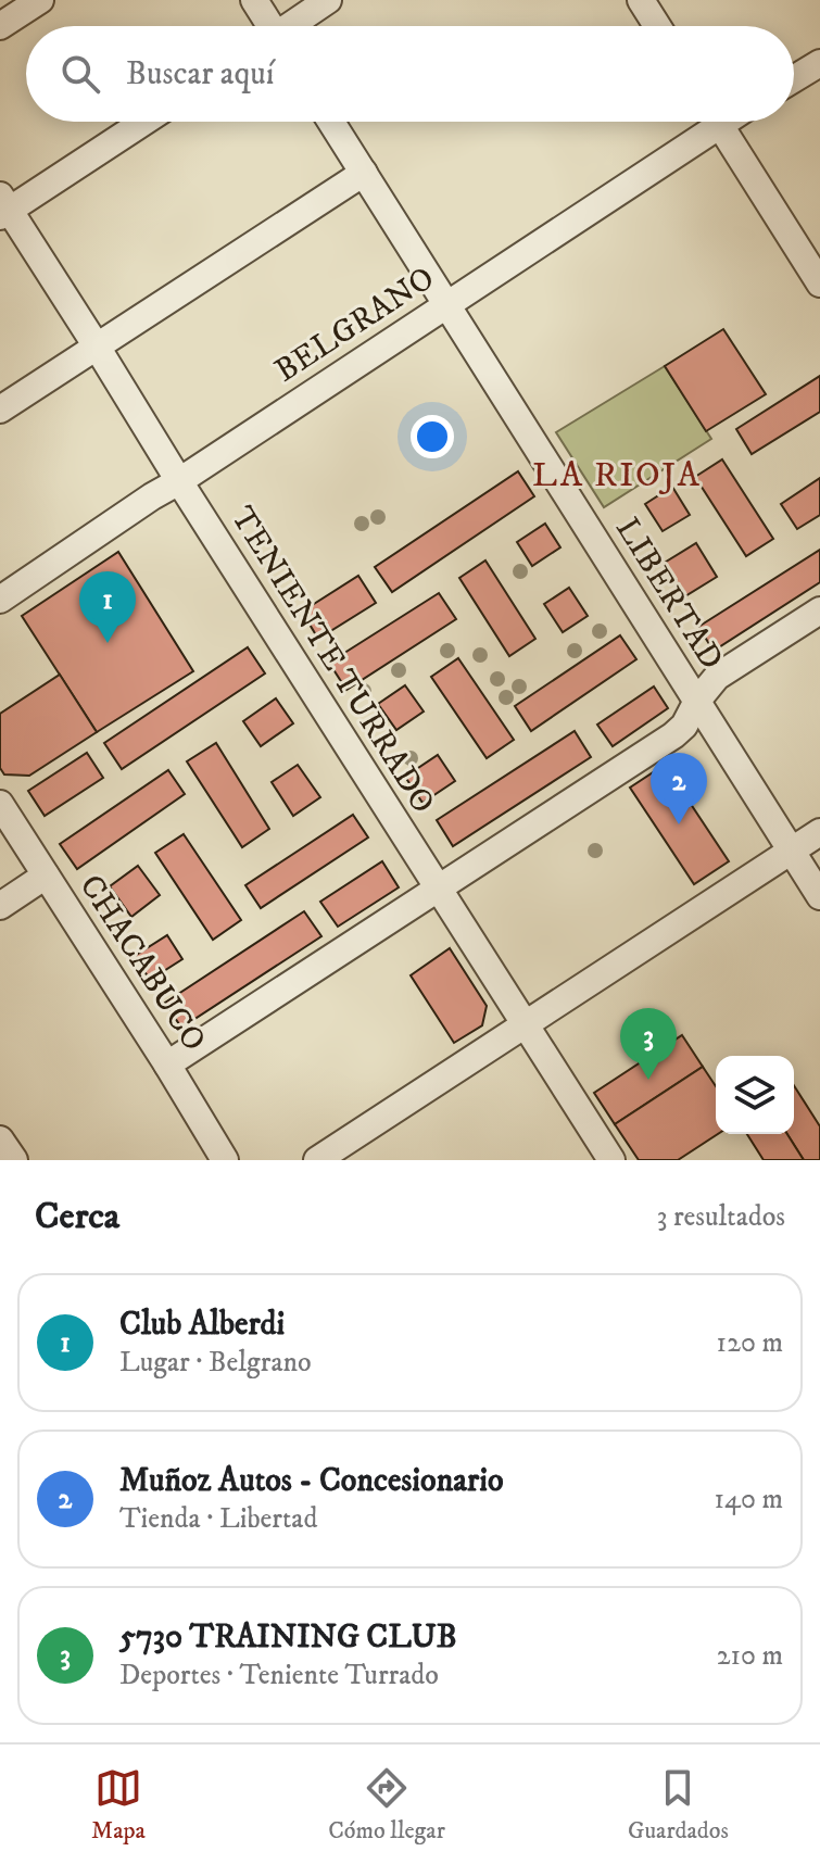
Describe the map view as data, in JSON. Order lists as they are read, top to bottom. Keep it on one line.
{"streets":{"street":["BELGRANO","LIBERTAD","TENIENTE TURRADO","CHACABUCO"]},"crossings":[["BELGRANO","LIBERTAD"],["BELGRANO","TENIENTE TURRADO"]],"districts":["LA RIOJA"],"page":{"search":"Buscar aquí","pins":["1","2","3"],"heading":["Cerca","3 resultados"],"list":[{"mark":"1","name":"Club Alberdi","note":"Lugar · Belgrano","value":"120 m"},{"mark":"2","name":"Muñoz Autos - Concesionario","note":"Tienda · Libertad","value":"140 m"},{"mark":"3","name":"5730 TRAINING CLUB","note":"Deportes · Teniente Turrado","value":"210 m"}],"nav":["Mapa","Cómo llegar","Guardados"]}}
